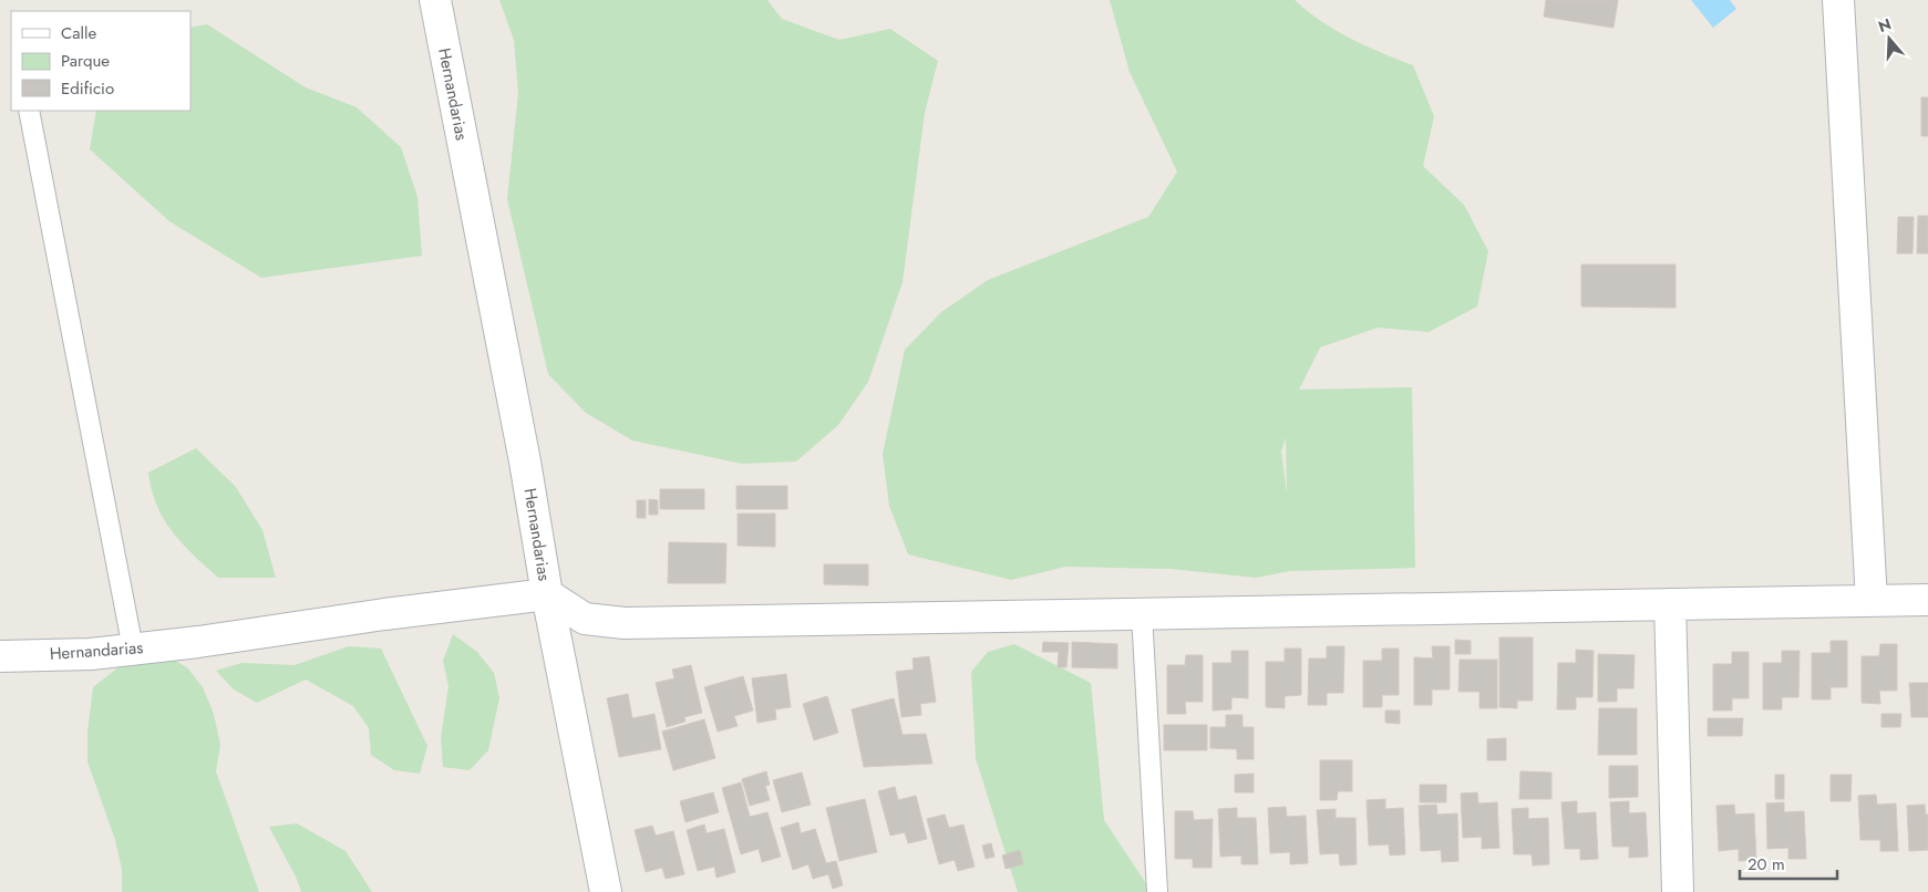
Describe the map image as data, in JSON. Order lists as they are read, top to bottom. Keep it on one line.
{"streets":{"street":["Hernandarias"]},"legend":["Calle","Parque","Edificio"],"scale_bar":"20 m","north":"top"}
